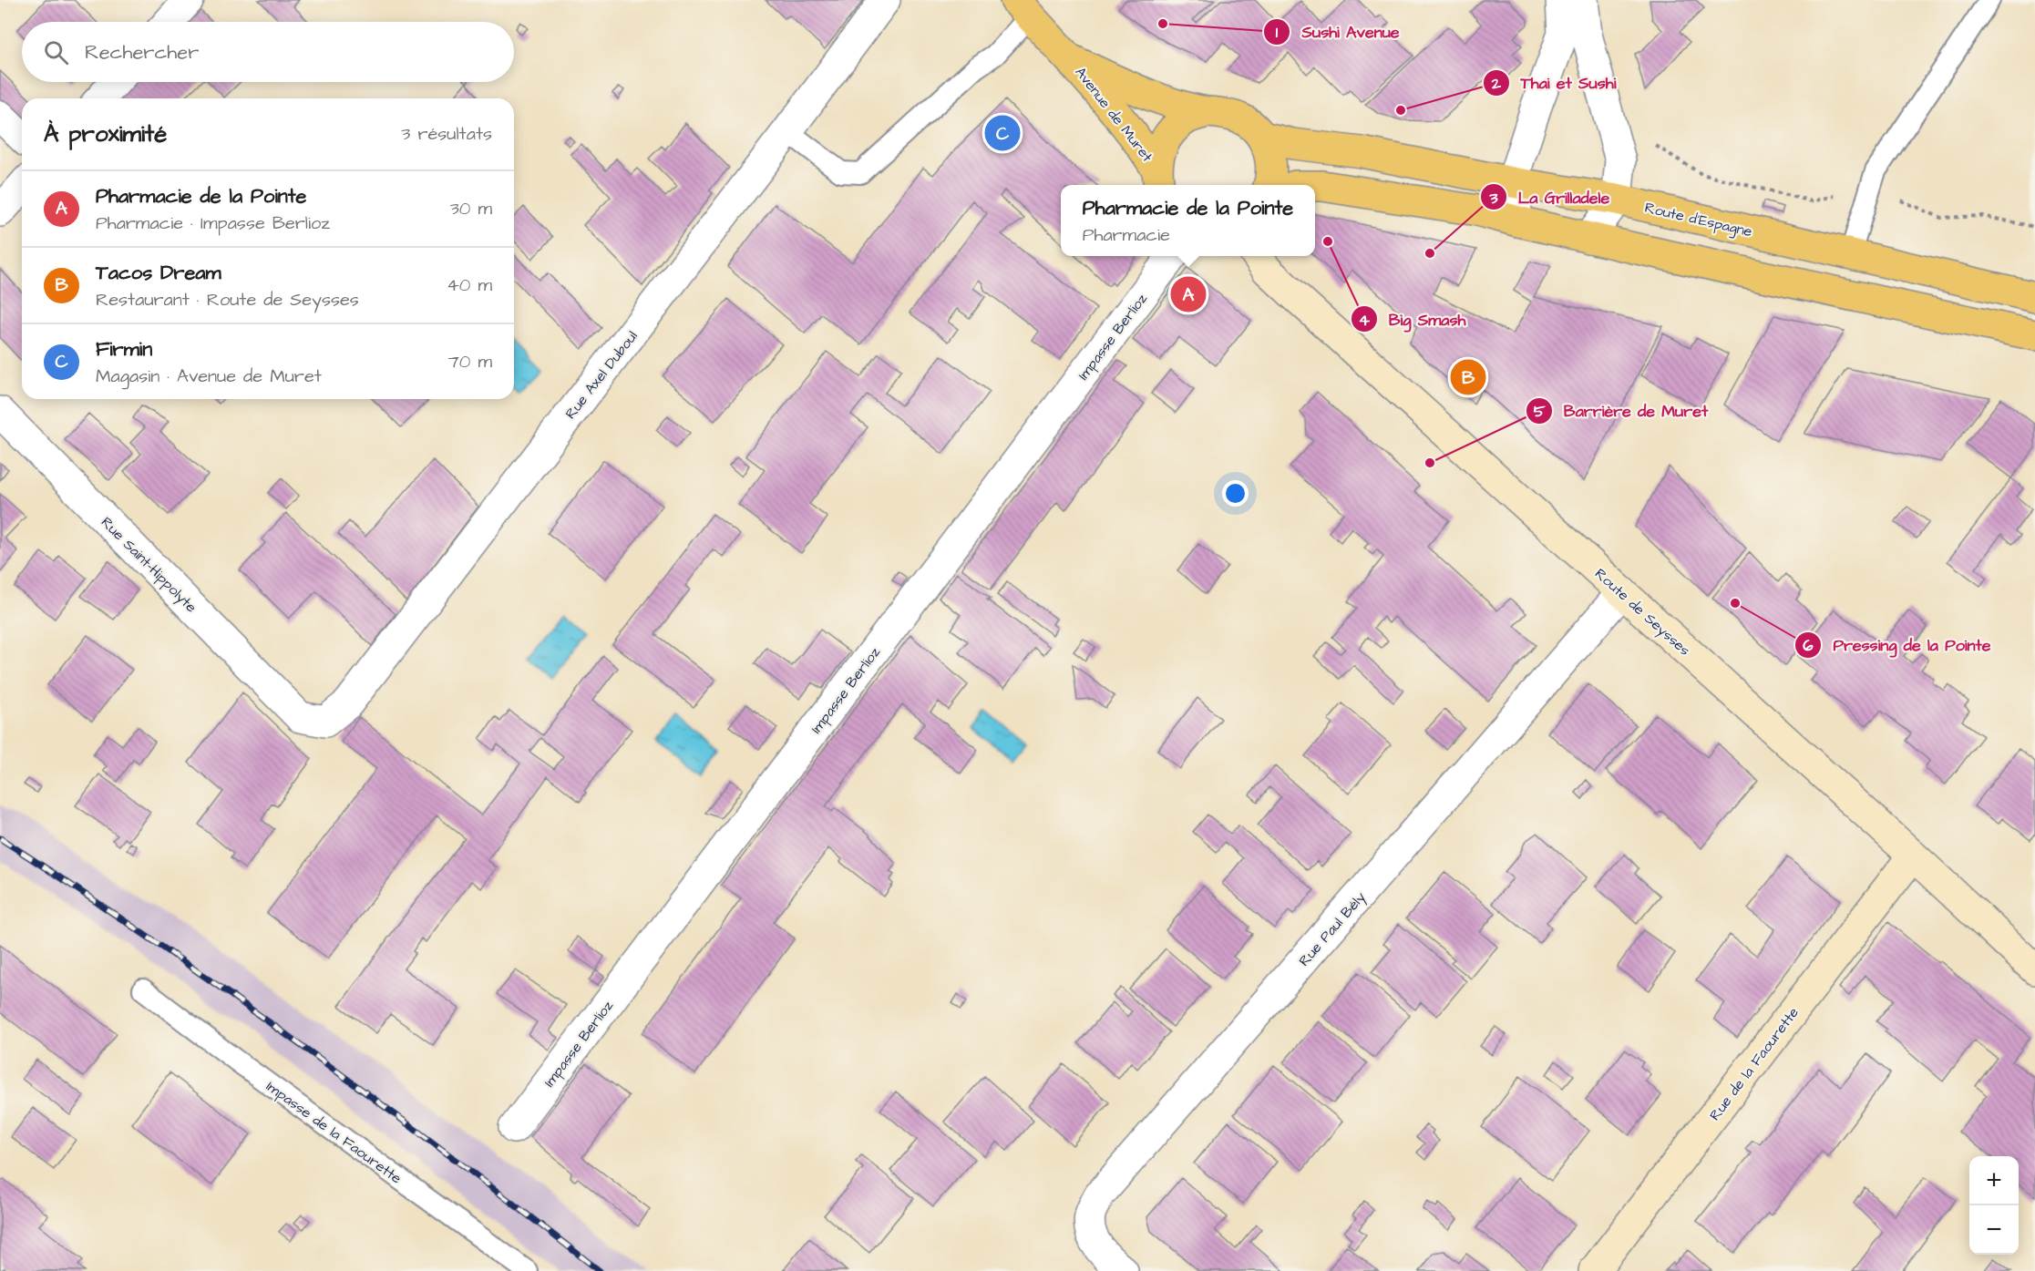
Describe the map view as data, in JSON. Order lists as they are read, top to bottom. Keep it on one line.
{"streets":{"main road":["Avenue de Muret","Route d'Espagne","Route de Seysses","Rue de la Faourette"],"street":["Impasse Berlioz","Rue Axel Duboul","Rue Saint-Hippolyte","Rue Paul Bély"],"lane":["Impasse de la Faourette"]},"crossings":[["Avenue de Muret","Route d'Espagne"],["Rue Axel Duboul","Rue Saint-Hippolyte"],["Route de Seysses","Rue Paul Bély"],["Route de Seysses","Rue de la Faourette"]],"places":["Sushi Avenue","Thai et Sushi","Big Smash","La Grilladele","Barrière de Muret","Pressing de la Pointe"],"page":{"search":"Rechercher","heading":["À proximité","3 résultats"],"pins":["C","A","B"],"list":[{"mark":"A","name":"Pharmacie de la Pointe","note":"Pharmacie · Impasse Berlioz","value":"30 m"},{"mark":"B","name":"Tacos Dream","note":"Restaurant · Route de Seysses","value":"40 m"},{"mark":"C","name":"Firmin","note":"Magasin · Avenue de Muret","value":"70 m"}],"popup":["Pharmacie de la Pointe","Pharmacie"],"map_buttons":["+","−"]}}
